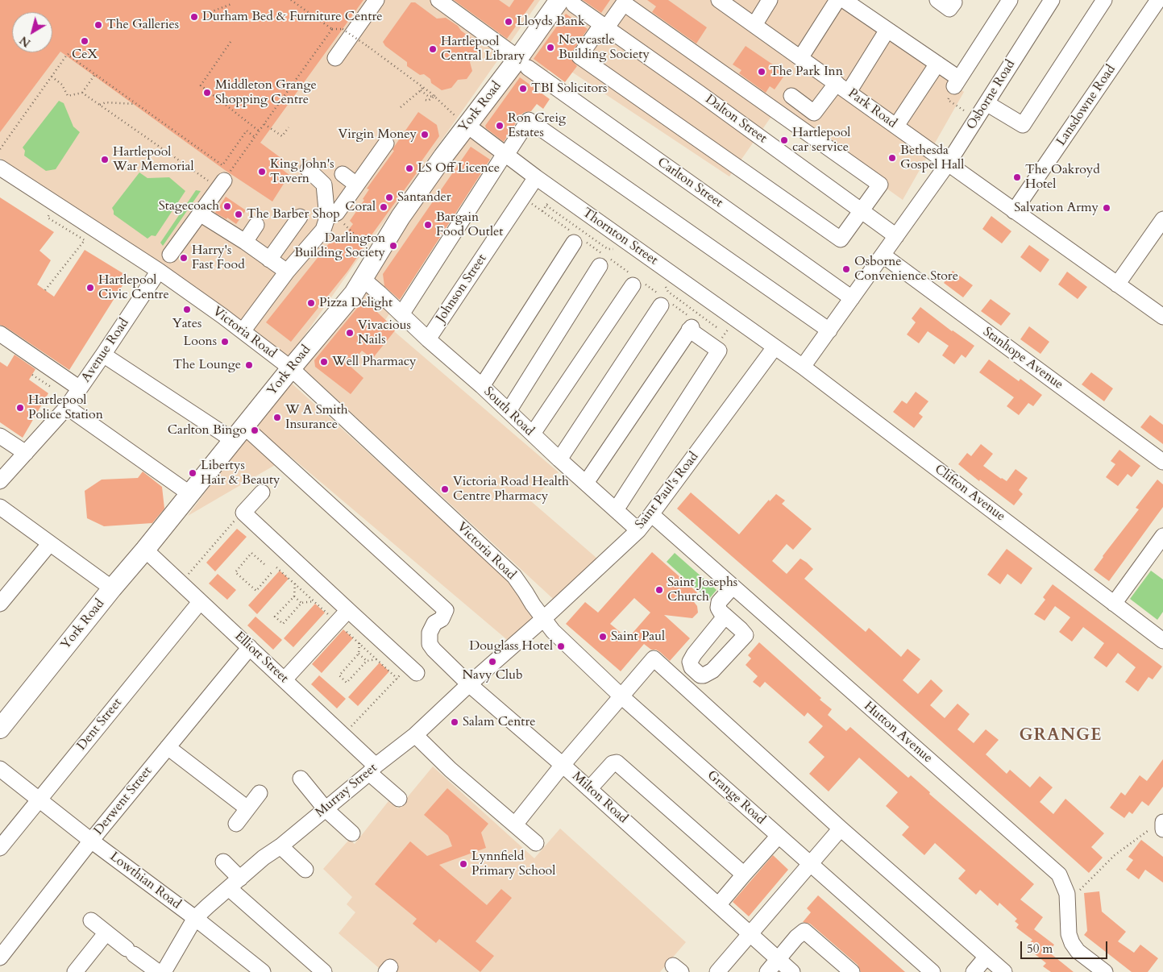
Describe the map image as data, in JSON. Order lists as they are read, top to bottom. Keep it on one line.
{"streets":{"main road":["York Road"],"street":["Osborne Road","Lansdowne Road","Park Road","Dalton Street","Carlton Street","Thornton Street","Johnson Street","Victoria Road","Avenue Road","Stanhope Avenue","South Road","Saint Paul's Road","Clifton Avenue","Elliott Street","Dent Street","Hutton Avenue","Murray Street","Milton Road","Grange Road","Derwent Street","Lowthian Road"]},"crossings":[["Osborne Road","Park Road"],["Osborne Road","Dalton Street"],["Osborne Road","Carlton Street"],["Osborne Road","Stanhope Avenue"],["Osborne Road","Clifton Avenue"],["Lansdowne Road","Park Road"],["York Road","Dalton Street"],["York Road","Carlton Street"],["York Road","Thornton Street"],["York Road","Victoria Road"],["York Road","South Road"],["York Road","Elliott Street"],["York Road","Milton Road"],["Thornton Street","Johnson Street"],["Thornton Street","Saint Paul's Road"],["Thornton Street","Clifton Avenue"],["Johnson Street","South Road"],["Victoria Road","Avenue Road"],["Victoria Road","Saint Paul's Road"],["Victoria Road","Murray Street"],["Victoria Road","Grange Road"],["South Road","Saint Paul's Road"],["Saint Paul's Road","Clifton Avenue"],["Saint Paul's Road","Hutton Avenue"],["Saint Paul's Road","Murray Street"],["Saint Paul's Road","Grange Road"],["Elliott Street","Dent Street"],["Elliott Street","Murray Street"],["Elliott Street","Derwent Street"],["Dent Street","Lowthian Road"],["Murray Street","Milton Road"],["Murray Street","Grange Road"],["Murray Street","Lowthian Road"],["Derwent Street","Lowthian Road"]],"districts":["GRANGE"],"places":["Durham Bed & Furniture Centre","Lloyds Bank","The Galleries","CeX","Newcastle Building Society","Hartlepool Central Library","The Park Inn","TBI Solicitors","Middleton Grange Shopping Centre","Ron Creig Estates","Virgin Money","Hartlepool car service","Bethesda Gospel Hall","Hartlepool War Memorial","LS Off Licence","King John's Tavern","The Oakroyd Hotel","Santander","Stagecoach","Coral","Salvation Army","The Barber Shop","Bargain Food Outlet","Darlington Building Society","Harry's Fast Food","Osborne Convenience Store","Hartlepool Civic Centre","Pizza Delight","Yates","Vivacious Nails","Loons","Well Pharmacy","The Lounge","Hartlepool Police Station","W A Smith Insurance","Carlton Bingo","Libertys Hair & Beauty","Victoria Road Health Centre Pharmacy","Saint Josephs Church","Saint Paul","Douglass Hotel","Navy Club","Salam Centre","Lynnfield Primary School"],"scale_bar":"50 m","north":"bottom left"}
